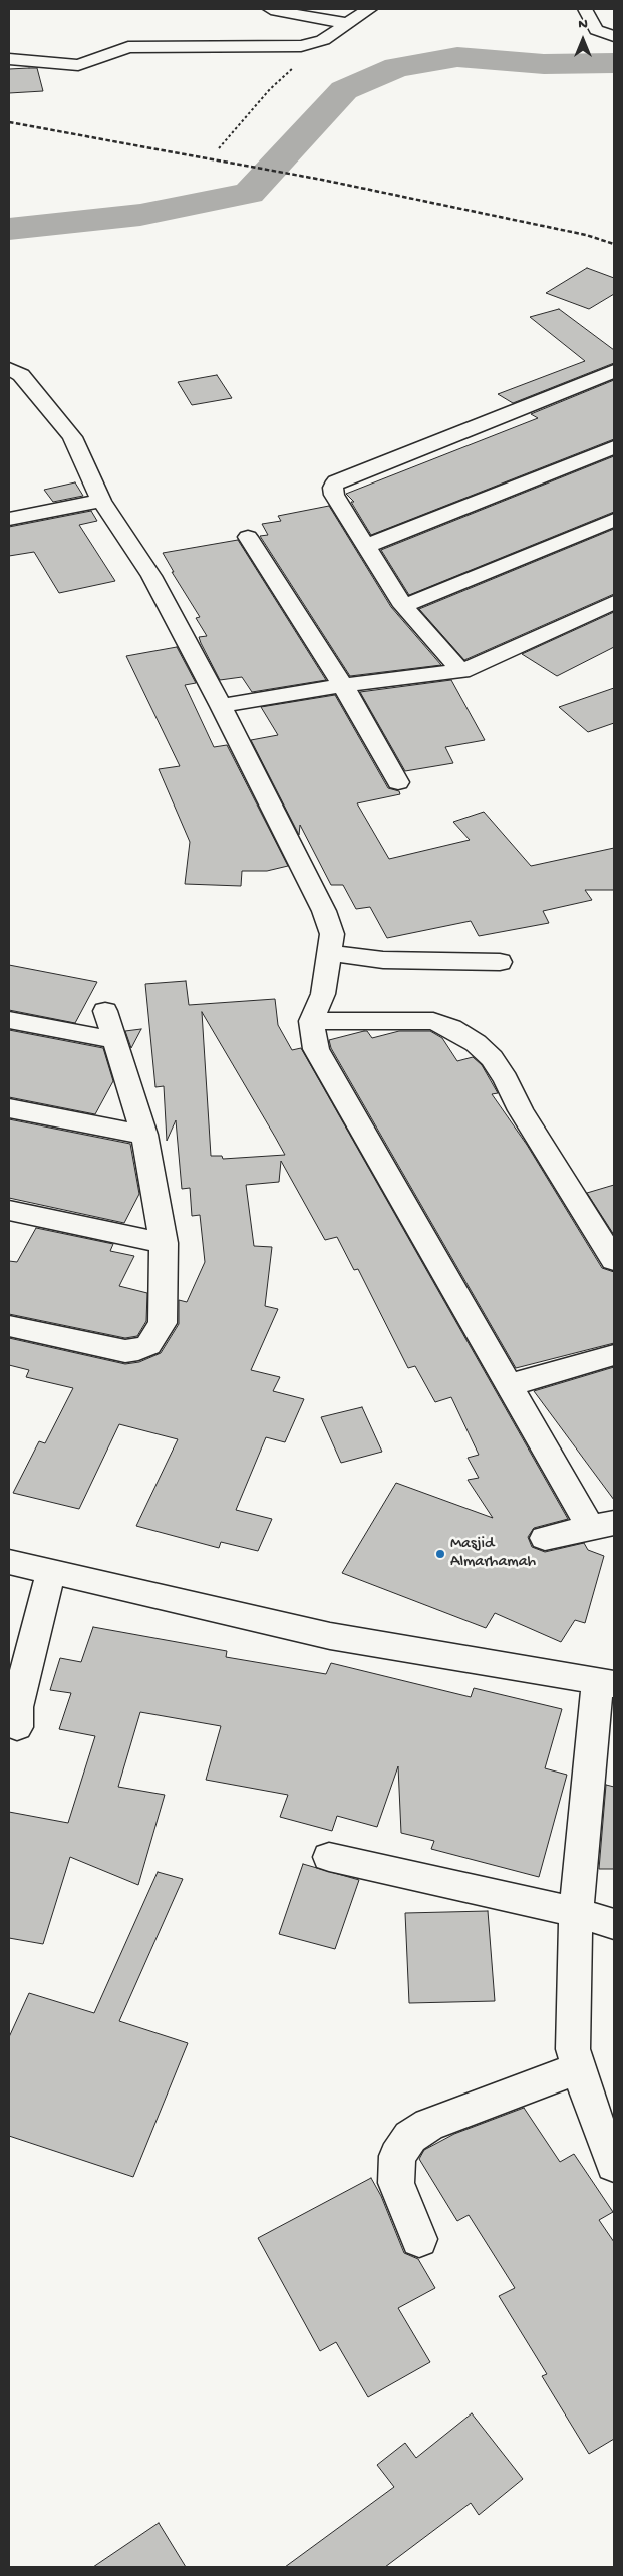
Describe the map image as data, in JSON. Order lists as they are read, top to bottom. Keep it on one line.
{"places":["Masjid Almarhamah"],"north":"top"}
